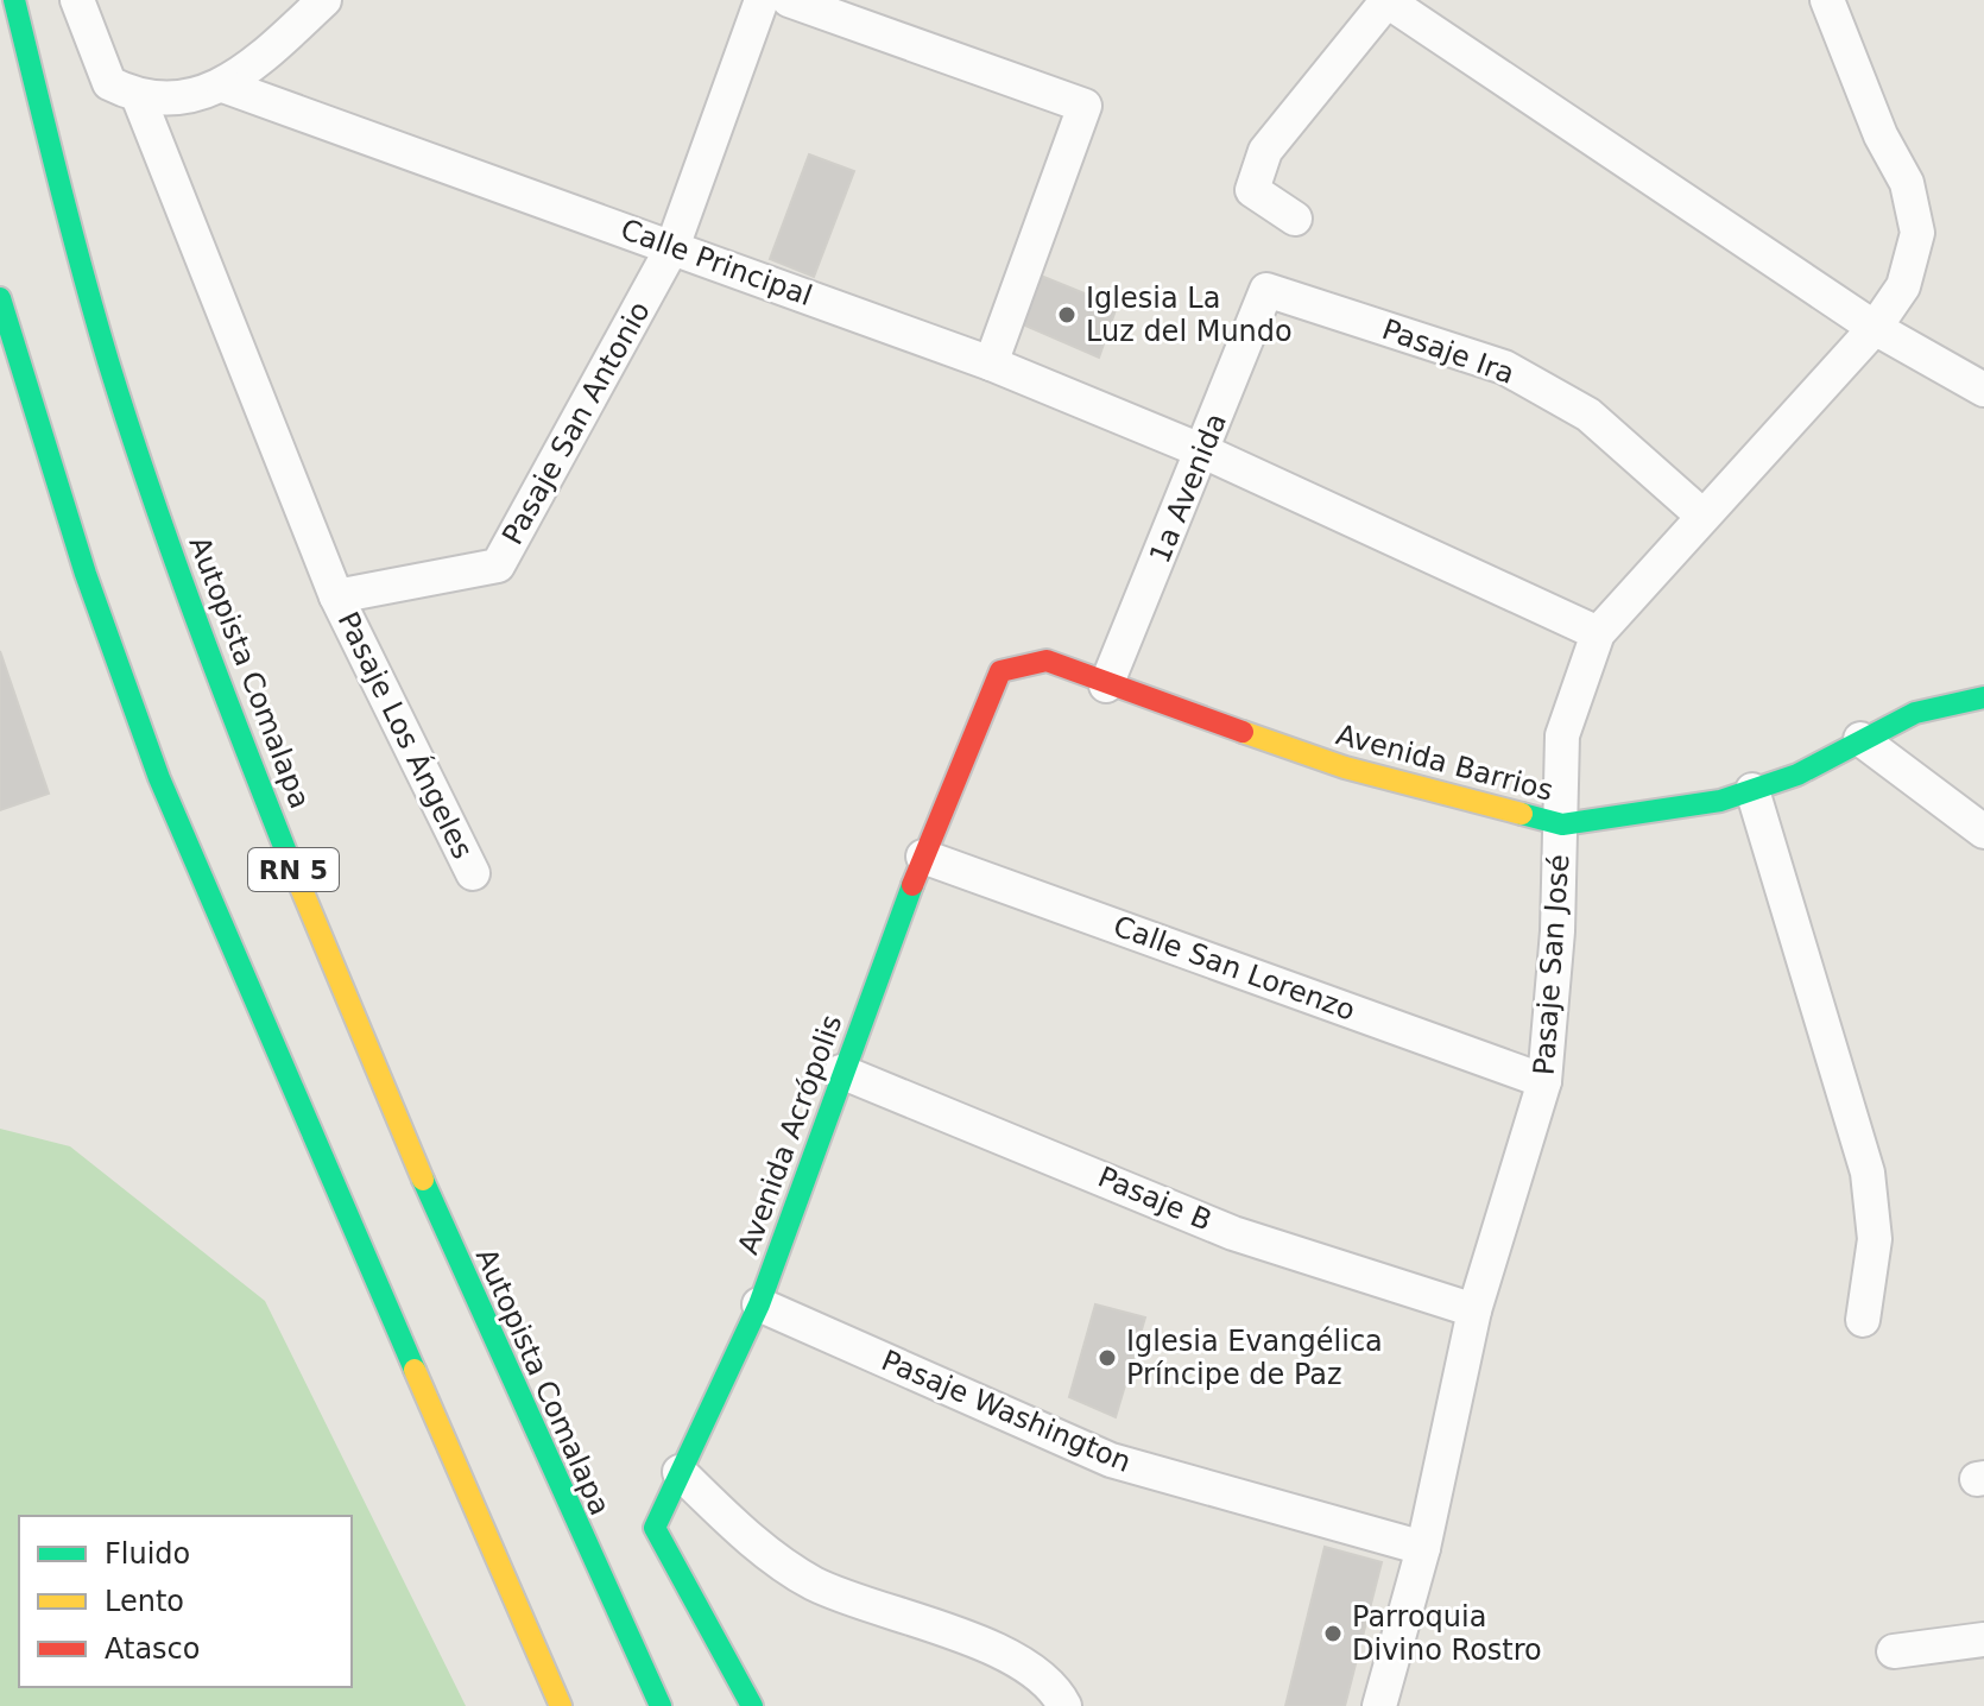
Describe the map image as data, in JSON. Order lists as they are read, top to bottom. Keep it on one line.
{"streets":{"main road":["Autopista Comalapa","Avenida Barrios","RN 5","Avenida Acrópolis"],"street":["Calle Principal","Pasaje Ira","Pasaje San Antonio","1a Avenida","Pasaje Los Ángeles","Pasaje San José","Calle San Lorenzo","Pasaje B","Pasaje Washington"]},"crossings":[["Calle Principal","Pasaje San Antonio"],["Calle Principal","1a Avenida"],["Pasaje Ira","1a Avenida"],["Pasaje Ira","Pasaje San José"],["Pasaje San Antonio","Pasaje Los Ángeles"],["1a Avenida","Avenida Barrios"],["1a Avenida","Avenida Acrópolis"],["Avenida Barrios","Pasaje San José"],["Avenida Barrios","Avenida Acrópolis"],["Pasaje San José","Calle San Lorenzo"],["Pasaje San José","Pasaje B"],["Pasaje San José","Pasaje Washington"],["Calle San Lorenzo","Avenida Acrópolis"],["Avenida Acrópolis","Pasaje B"],["Avenida Acrópolis","Pasaje Washington"]],"places":["Iglesia La Luz del Mundo","Iglesia Evangélica Príncipe de Paz","Parroquia Divino Rostro"],"legend":["Fluido","Lento","Atasco"]}
